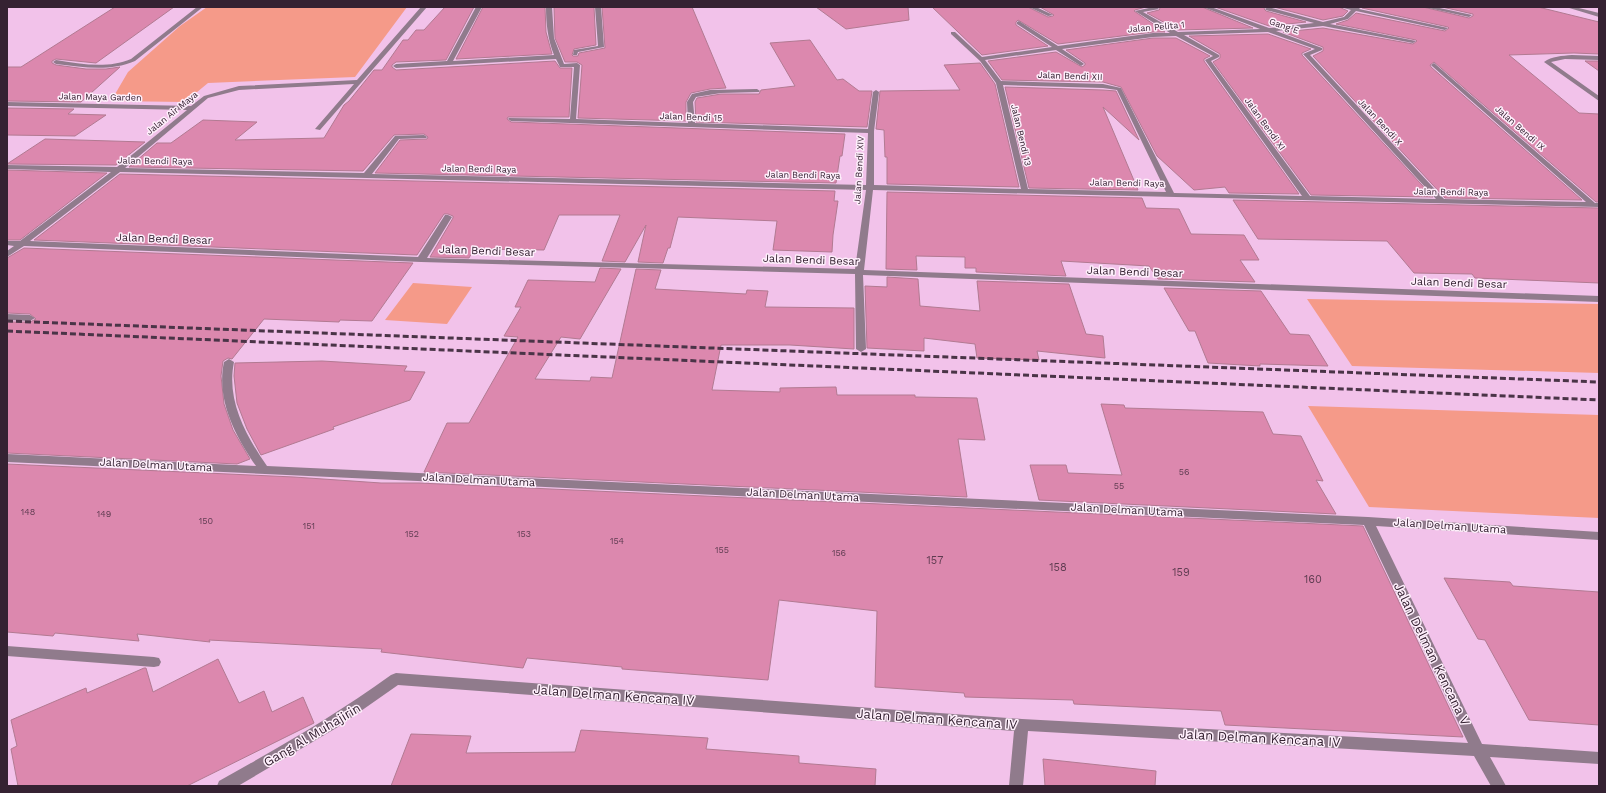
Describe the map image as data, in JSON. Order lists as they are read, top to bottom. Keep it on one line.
{"streets":{"street":["Gang E","Jalan Pelita 1","Jalan Bendi XII","Jalan Maya Garden","Jalan Air Maya","Jalan Bendi 15","Jalan Bendi X","Jalan Bendi XI","Jalan Bendi IX","Jalan Bendi 13","Jalan Bendi Raya","Jalan Bendi XIV","Jalan Bendi Besar","Jalan Delman Utama","Jalan Delman Kencana V","Jalan Delman Kencana IV","Gang Al Muhajirin"]},"crossings":[["Gang E","Jalan Pelita 1"],["Gang E","Jalan Bendi X"],["Jalan Pelita 1","Jalan Bendi XI"],["Jalan Bendi XII","Jalan Bendi 13"],["Jalan Bendi XII","Jalan Bendi Raya"],["Jalan Maya Garden","Jalan Air Maya"],["Jalan Air Maya","Jalan Bendi Raya"],["Jalan Air Maya","Jalan Bendi Besar"],["Jalan Bendi 15","Jalan Bendi XIV"],["Jalan Bendi X","Jalan Bendi Raya"],["Jalan Bendi XI","Jalan Bendi Raya"],["Jalan Bendi IX","Jalan Bendi Raya"],["Jalan Bendi 13","Jalan Bendi Raya"],["Jalan Bendi Raya","Jalan Bendi XIV"],["Jalan Bendi XIV","Jalan Bendi Besar"],["Jalan Delman Utama","Jalan Delman Kencana V"],["Jalan Delman Kencana V","Jalan Delman Kencana IV"],["Jalan Delman Kencana IV","Gang Al Muhajirin"]],"house_numbers":["56","55","148","149","150","151","152","153","154","155","156","157","158","159","160"]}
